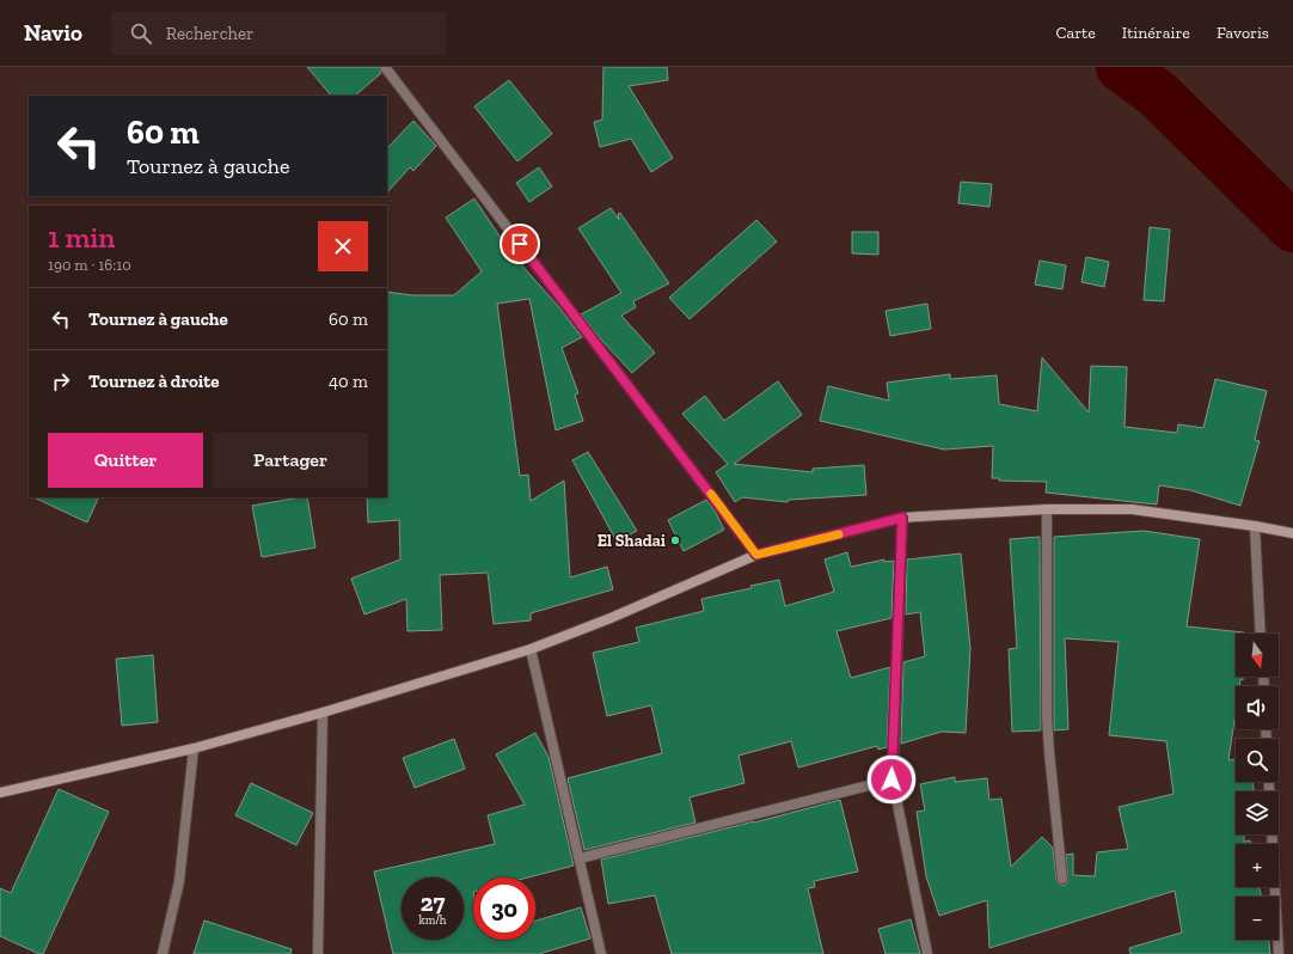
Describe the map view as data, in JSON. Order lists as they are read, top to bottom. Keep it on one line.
{"places":["El Shadai"],"north":"bottom","page":{"header":"Navio","search":"Rechercher","nav":["Carte","Itinéraire","Favoris"],"turn":["60 m","Tournez à gauche"],"heading":["1 min","190 m · 16:10"],"list":[{"name":"Tournez à gauche","value":"60 m"},{"name":"Tournez à droite","value":"40 m"}],"buttons":["Quitter","Partager"],"map_buttons":["+","−"],"speed":"27 km/h","limit":"30"}}
